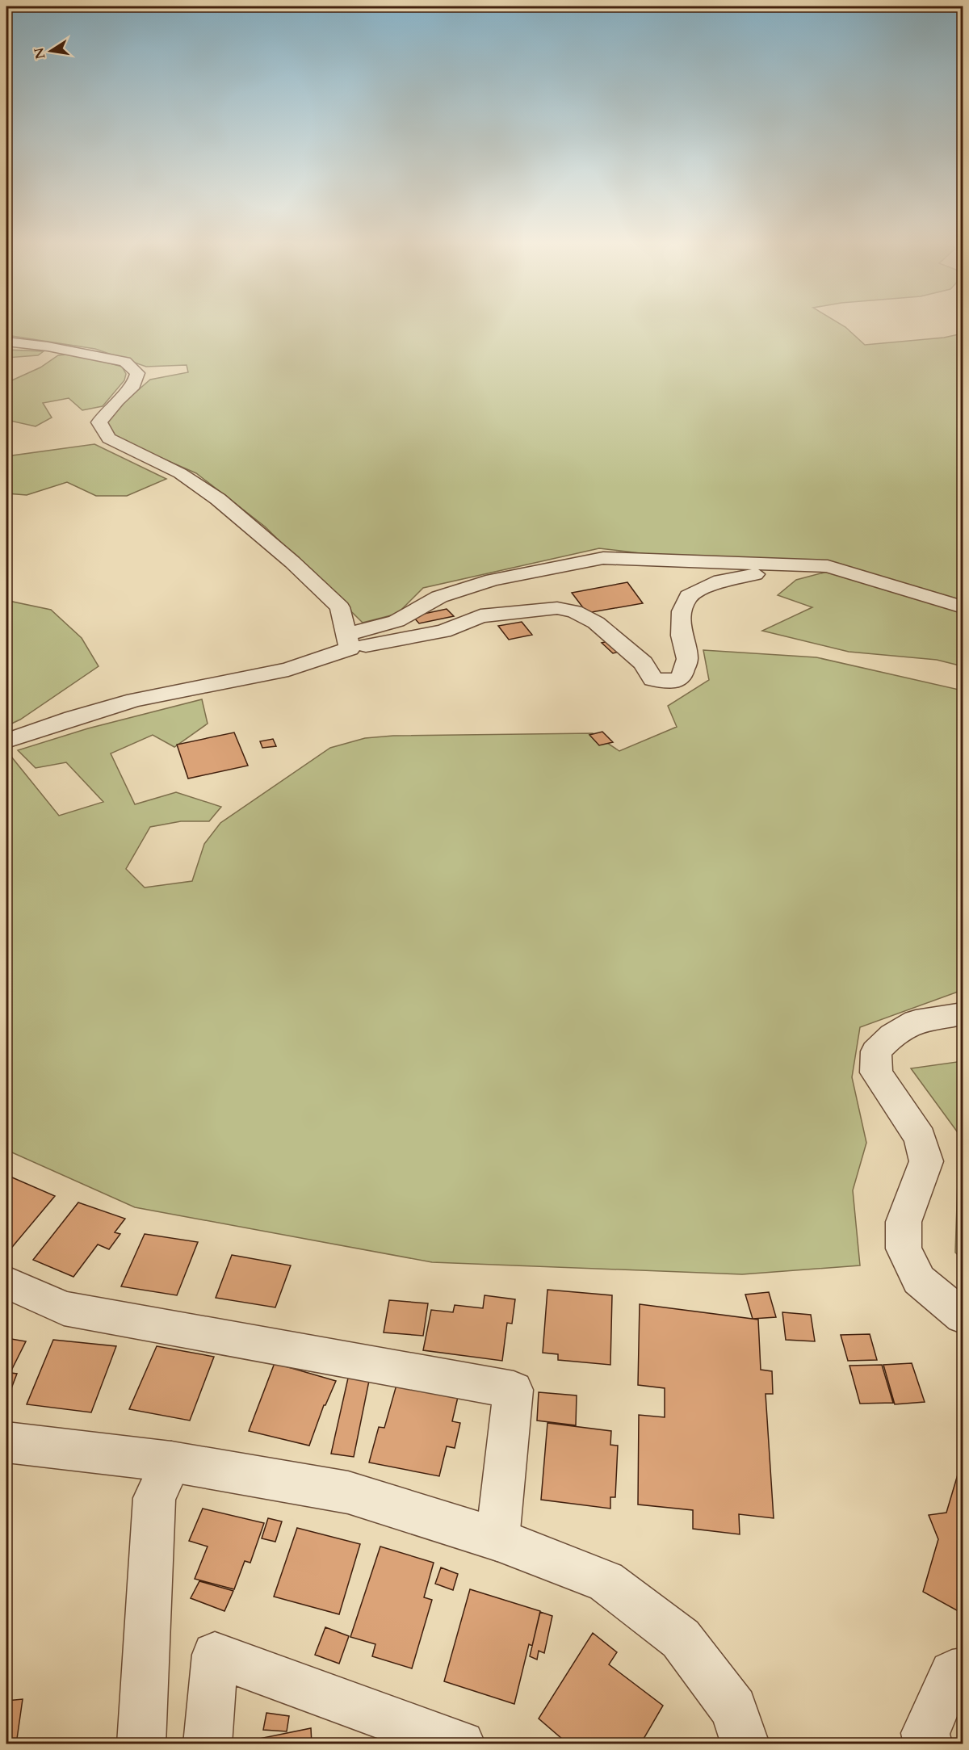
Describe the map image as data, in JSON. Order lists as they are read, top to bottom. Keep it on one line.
{"north":"left"}
